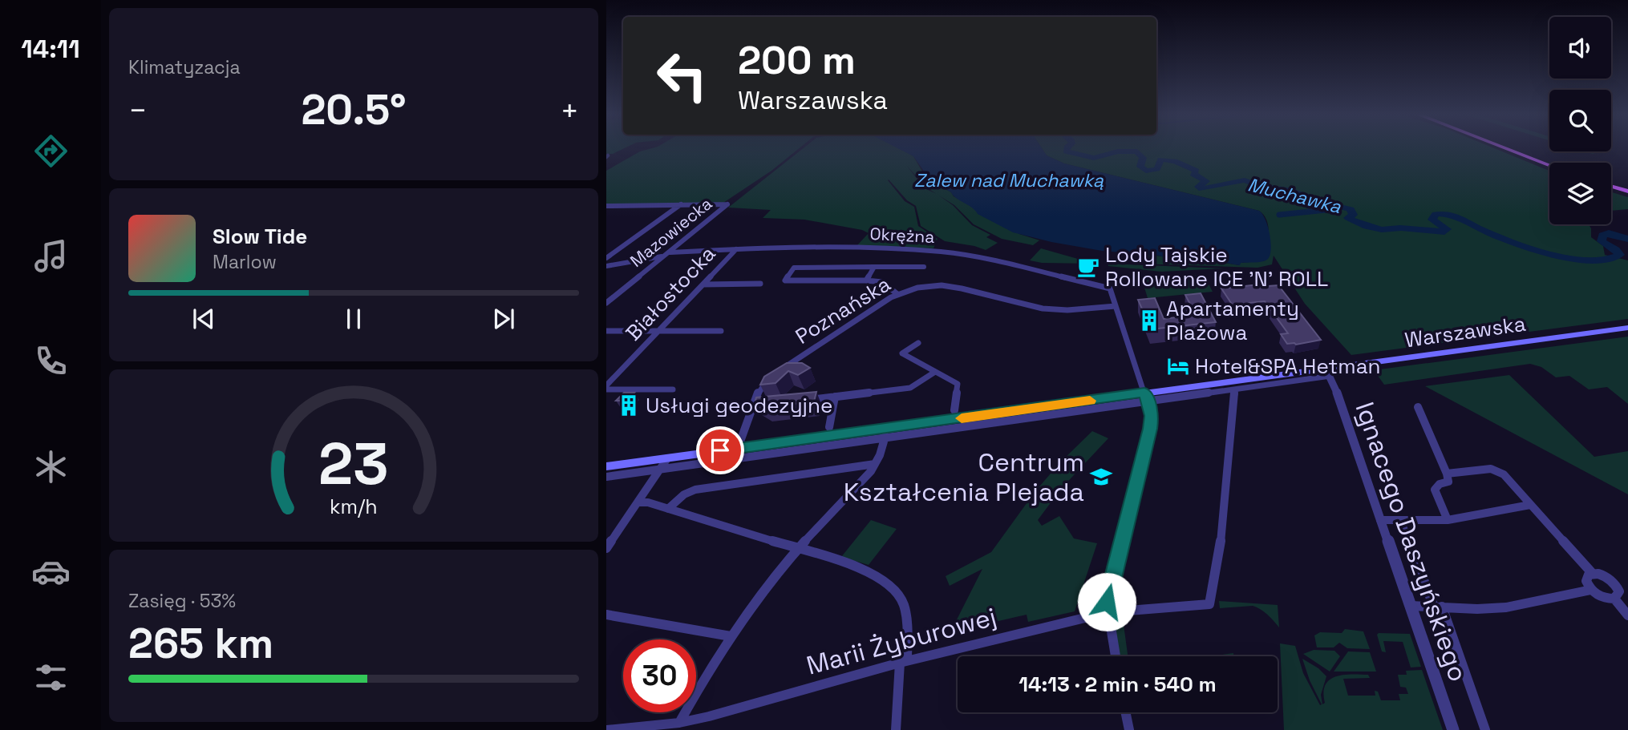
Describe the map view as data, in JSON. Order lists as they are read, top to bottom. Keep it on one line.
{"streets":{"main road":["Warszawska"],"street":["Mazowiecka","Okrężna","Białostocka","Poznańska","Ignacego Daszyńskiego","Marii Żyburowej"]},"crossings":[["Mazowiecka","Okrężna"],["Okrężna","Białostocka"],["Okrężna","Poznańska"],["Warszawska","Ignacego Daszyńskiego"]],"water":["Zalew nad Muchawką","Muchawka"],"places":{"cafe":["Lody Tajskie Rollowane ICE 'N' ROLL"],"building":["Apartamenty Plażowa","Usługi geodezyjne"],"hotel":["Hotel&SPA Hetman"],"school or university":["Centrum Kształcenia Plejada"]},"page":{"tabs":"14:11","tile":["Klimatyzacja",["Zasięg · 53%","265 km"]],"turn":["200 m","Warszawska"],"heat":["−","20.5°","+"],"song":["Slow Tide","Marlow"],"limit":"30","trip":"14:13 · 2 min · 540 m","gauge":["23","km/h"]}}
